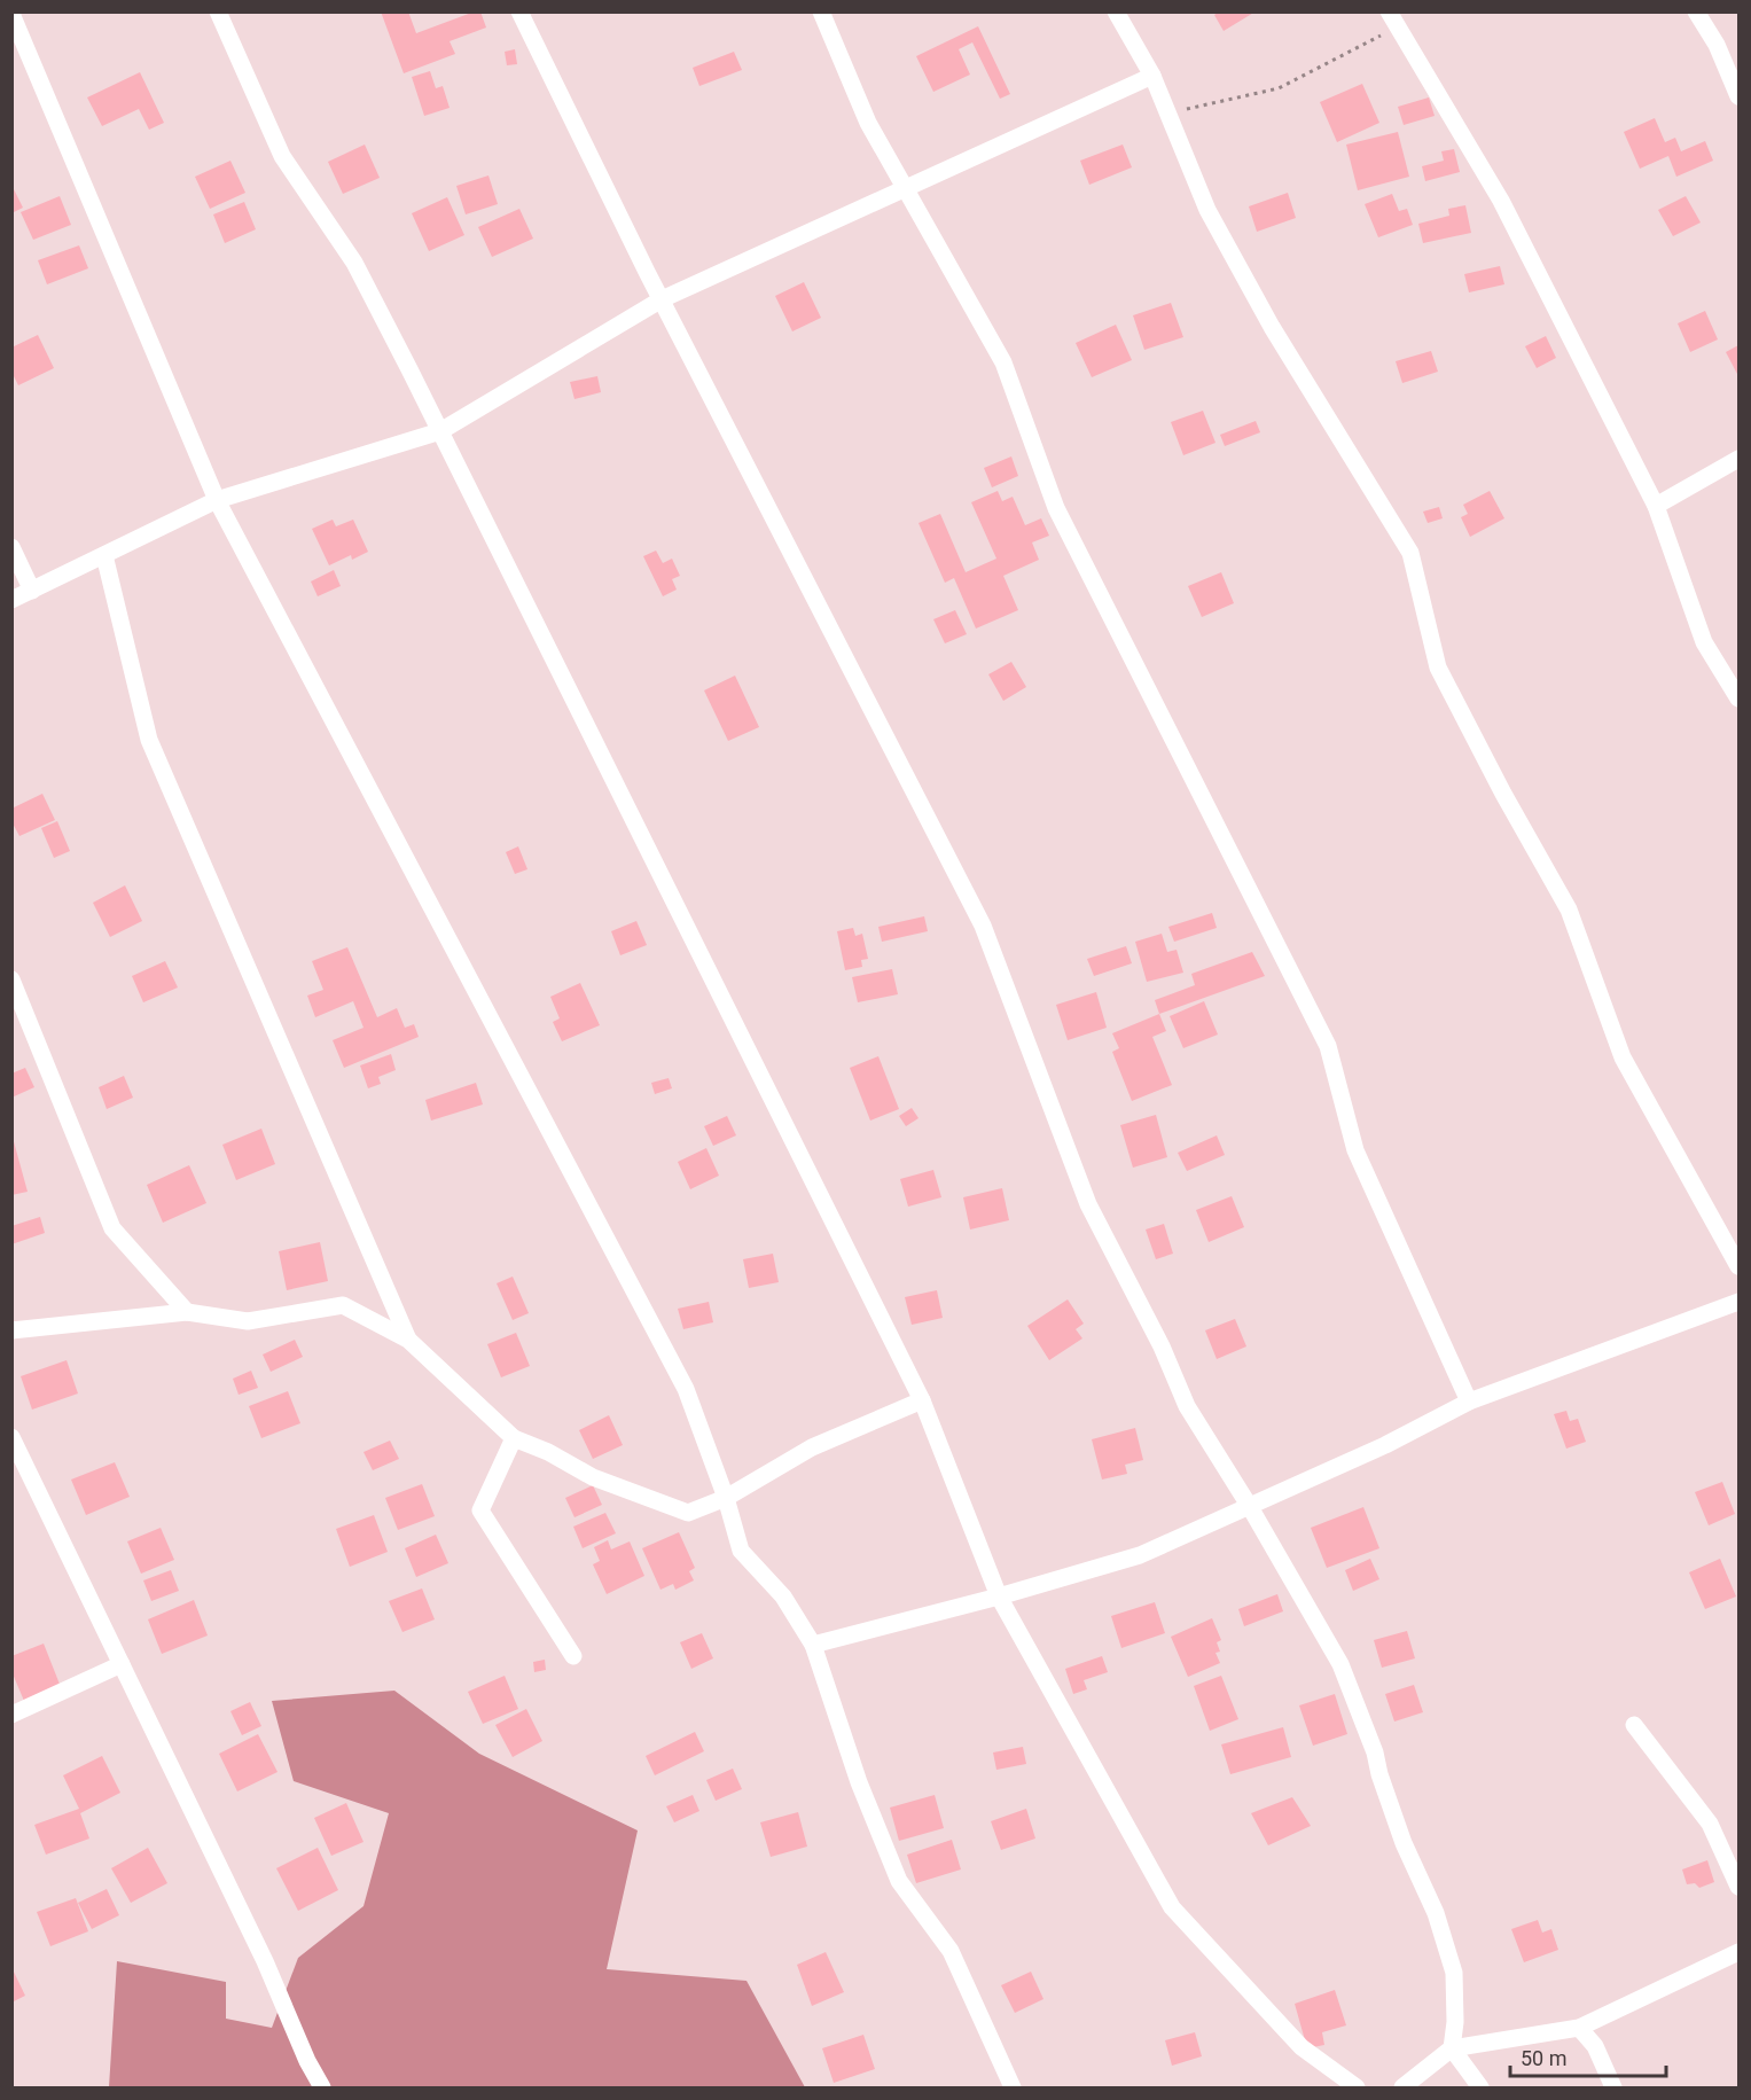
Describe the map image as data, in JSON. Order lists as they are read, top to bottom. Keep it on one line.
{"scale_bar":"50 m"}
